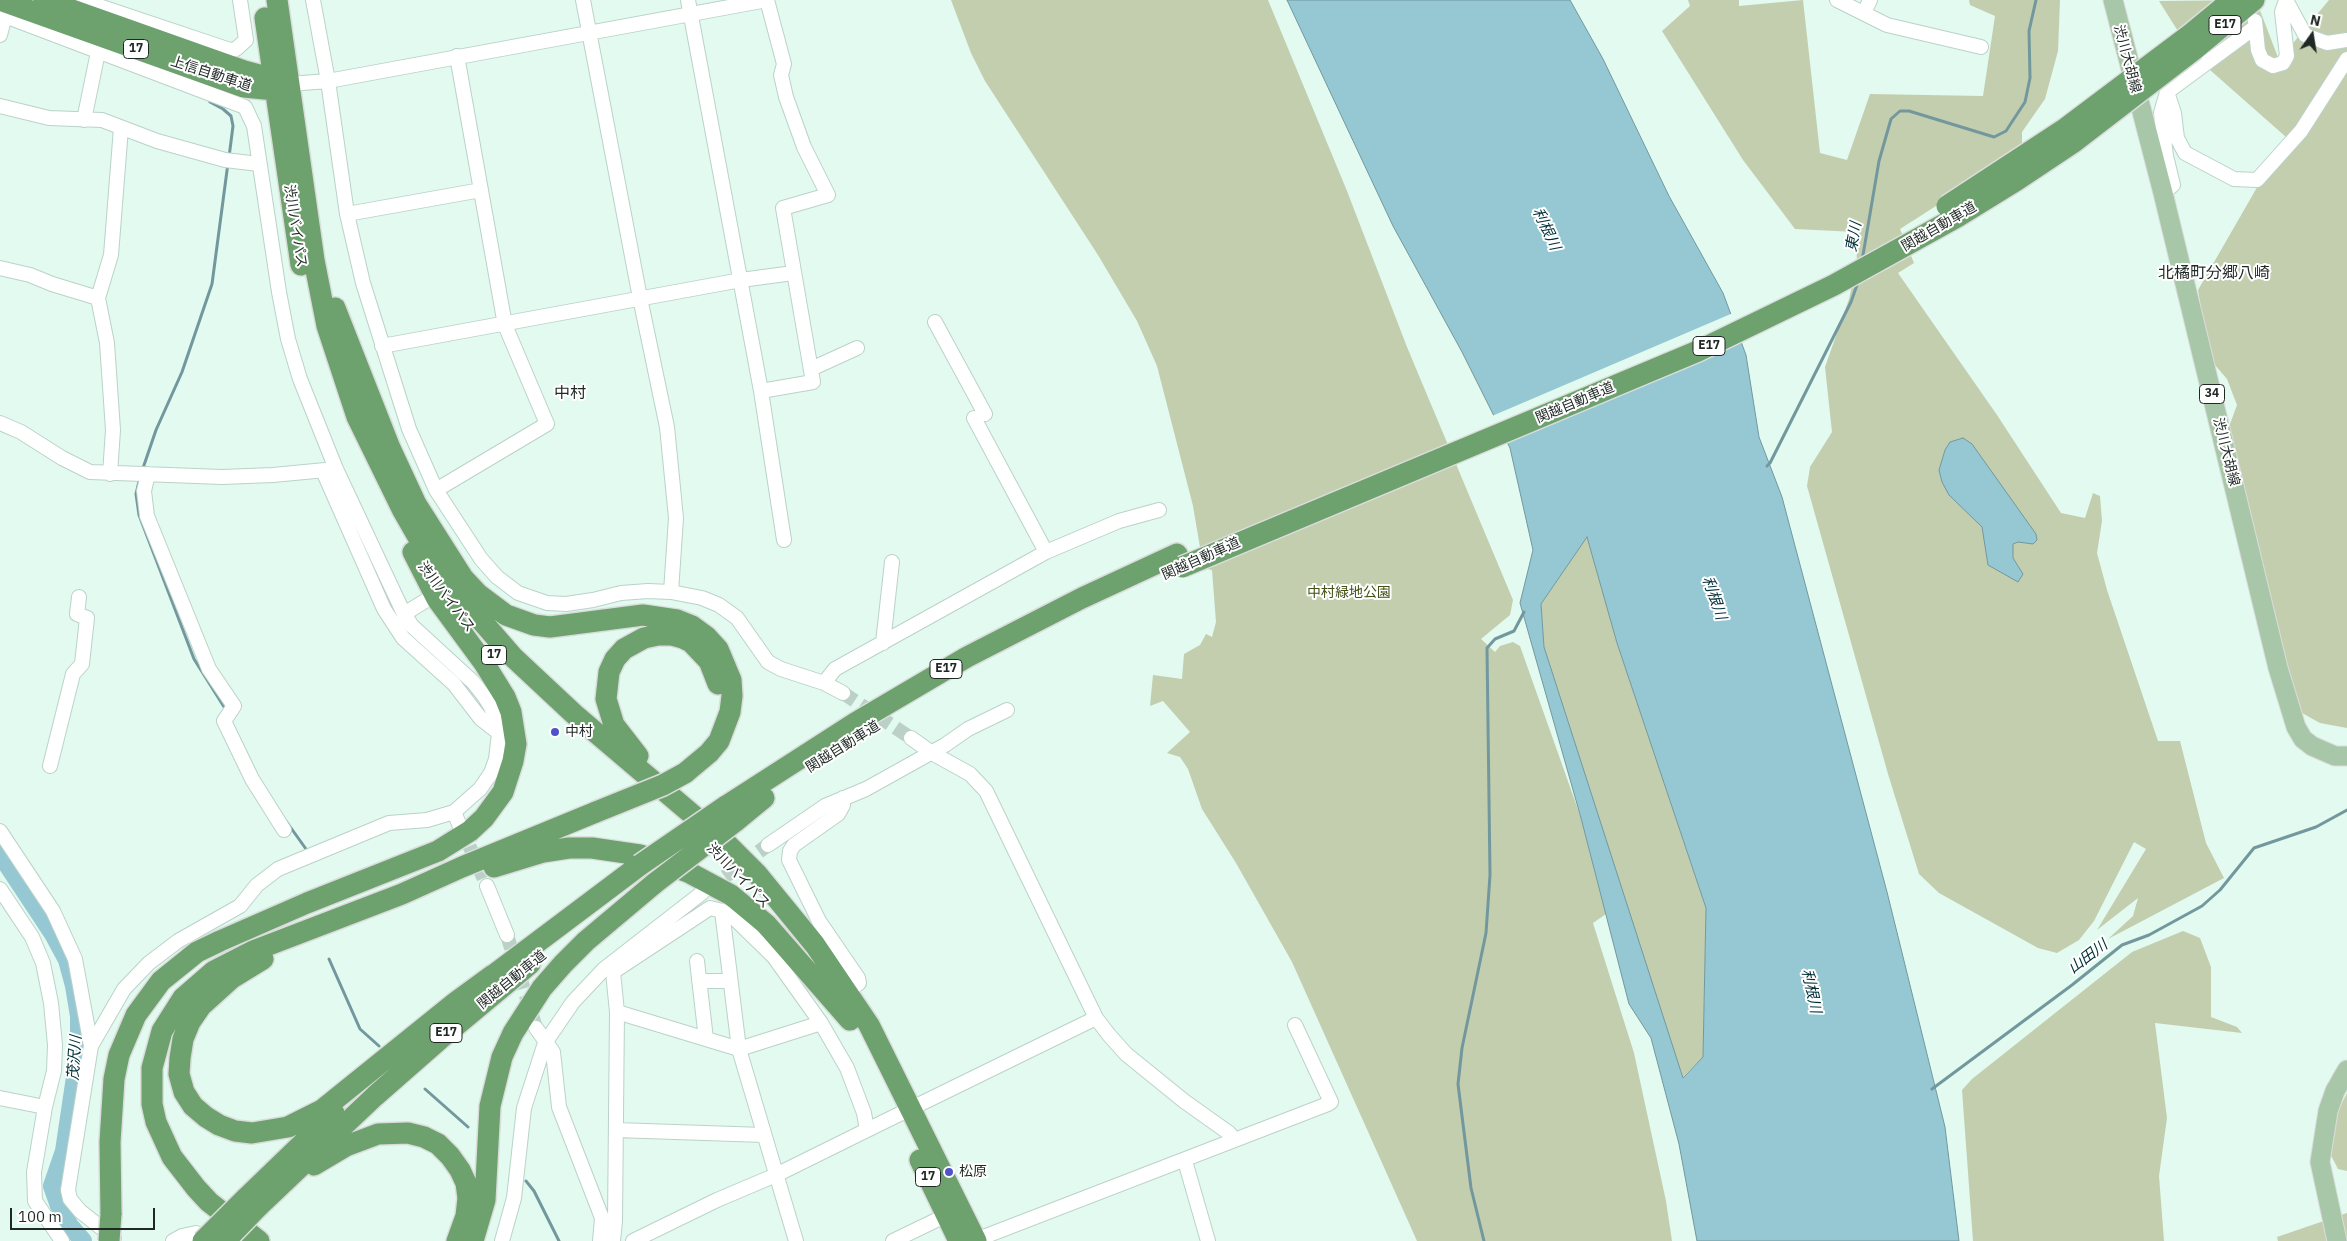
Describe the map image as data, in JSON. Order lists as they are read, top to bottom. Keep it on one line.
{"streets":{"highway":["E17","17","上信自動車道","渋川バイパス","関越自動車道"],"main road":["渋川大胡線","34"]},"crossings":[["17","渋川バイパス"],["上信自動車道","渋川バイパス"]],"districts":["北橘町分郷八崎","中村"],"water":["利根川","東川","山田川","茂沢川"],"parks":["中村緑地公園"],"places":["中村","松原"],"scale_bar":"100 m","north":"top"}
